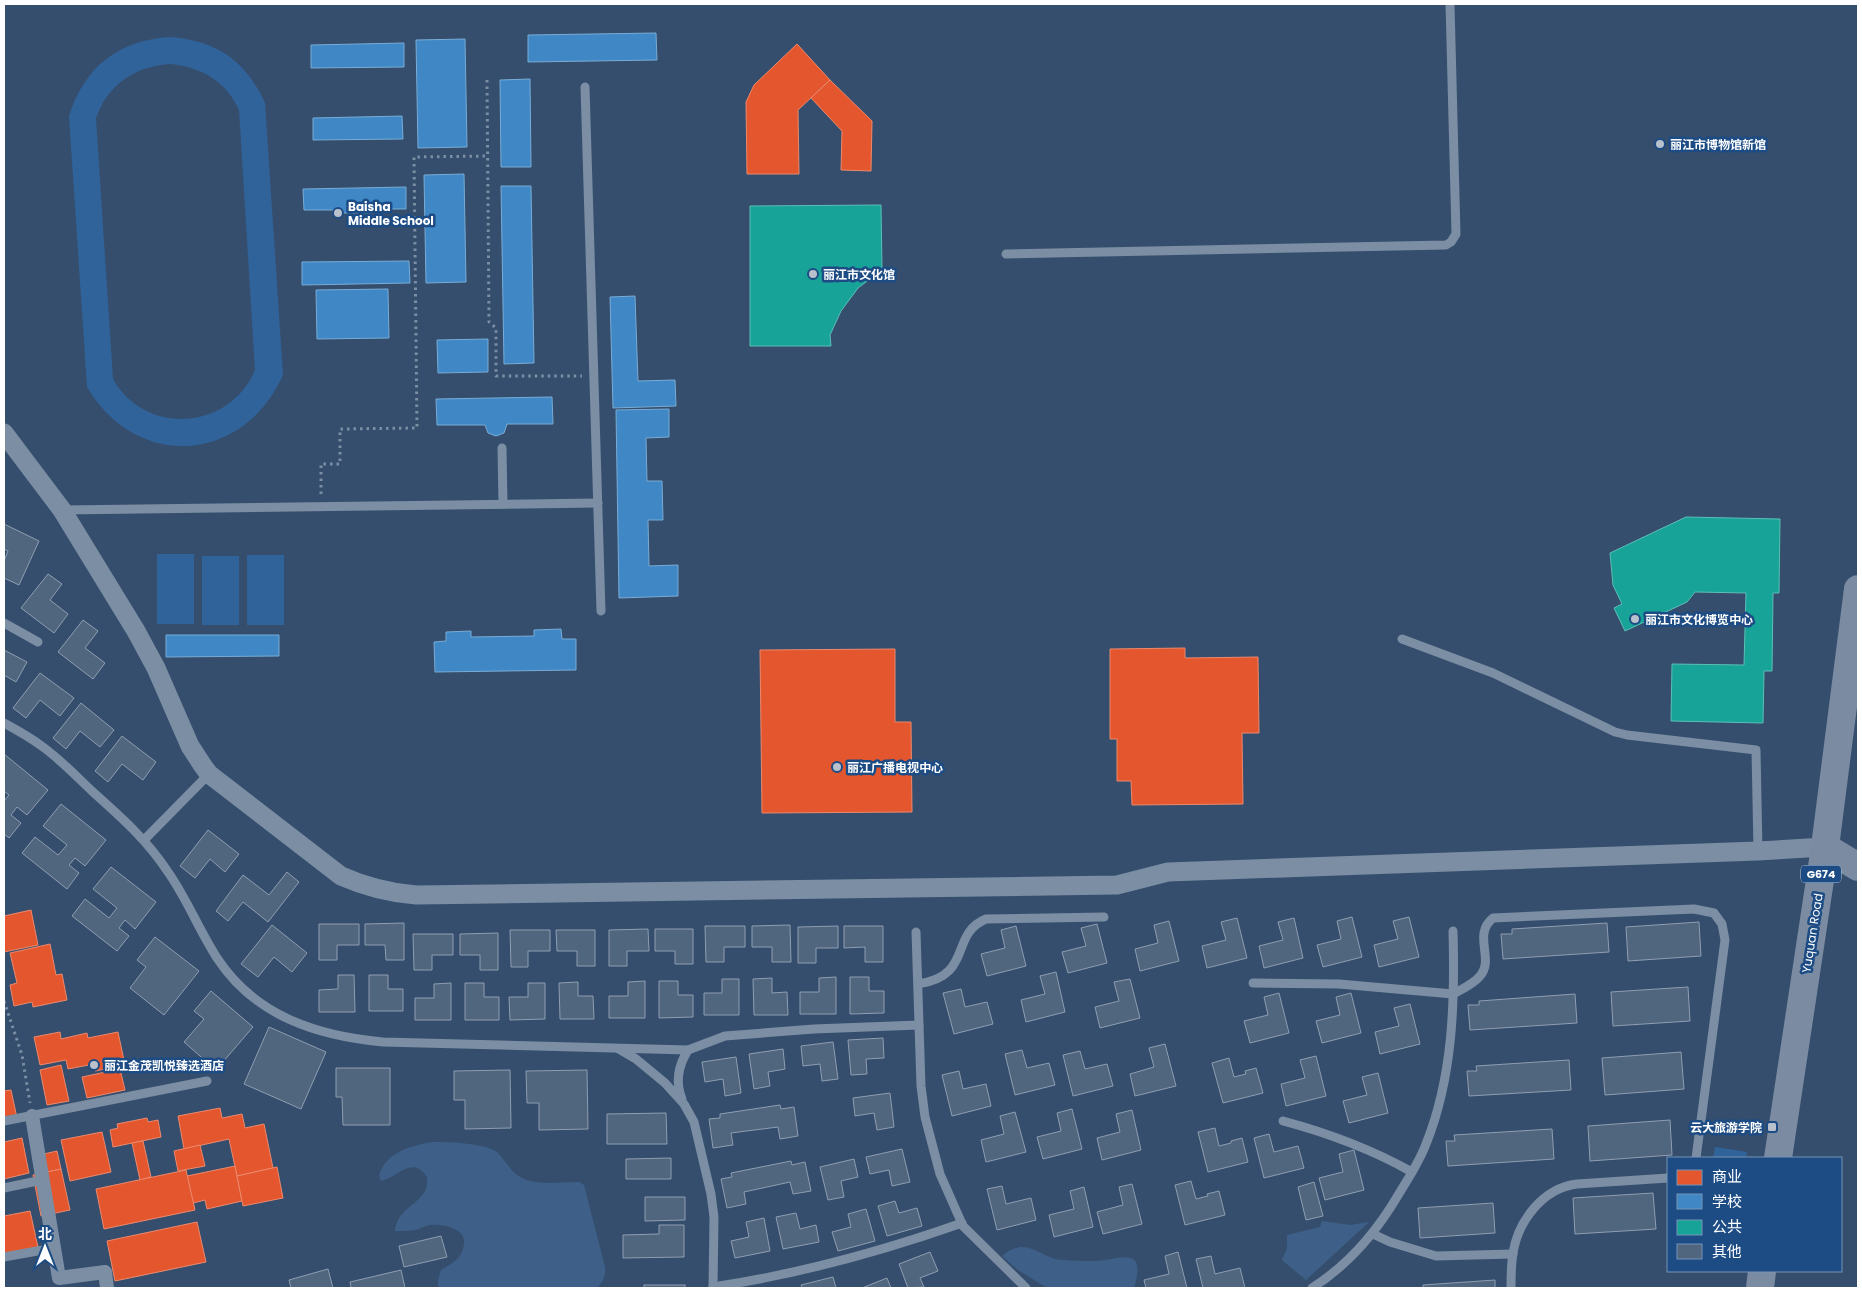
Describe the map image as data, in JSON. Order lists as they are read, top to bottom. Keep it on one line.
{"streets":{"highway":["G674","Yuquan Road"]},"places":{"other":["丽江市博物馆新馆","Baisha Middle School","丽江市文化馆","丽江市文化博览中心","丽江广播电视中心","丽江金茂凯悦臻选酒店"],"transit":["云大旅游学院"]},"legend":["商业","学校","公共","其他"],"north":"top"}
